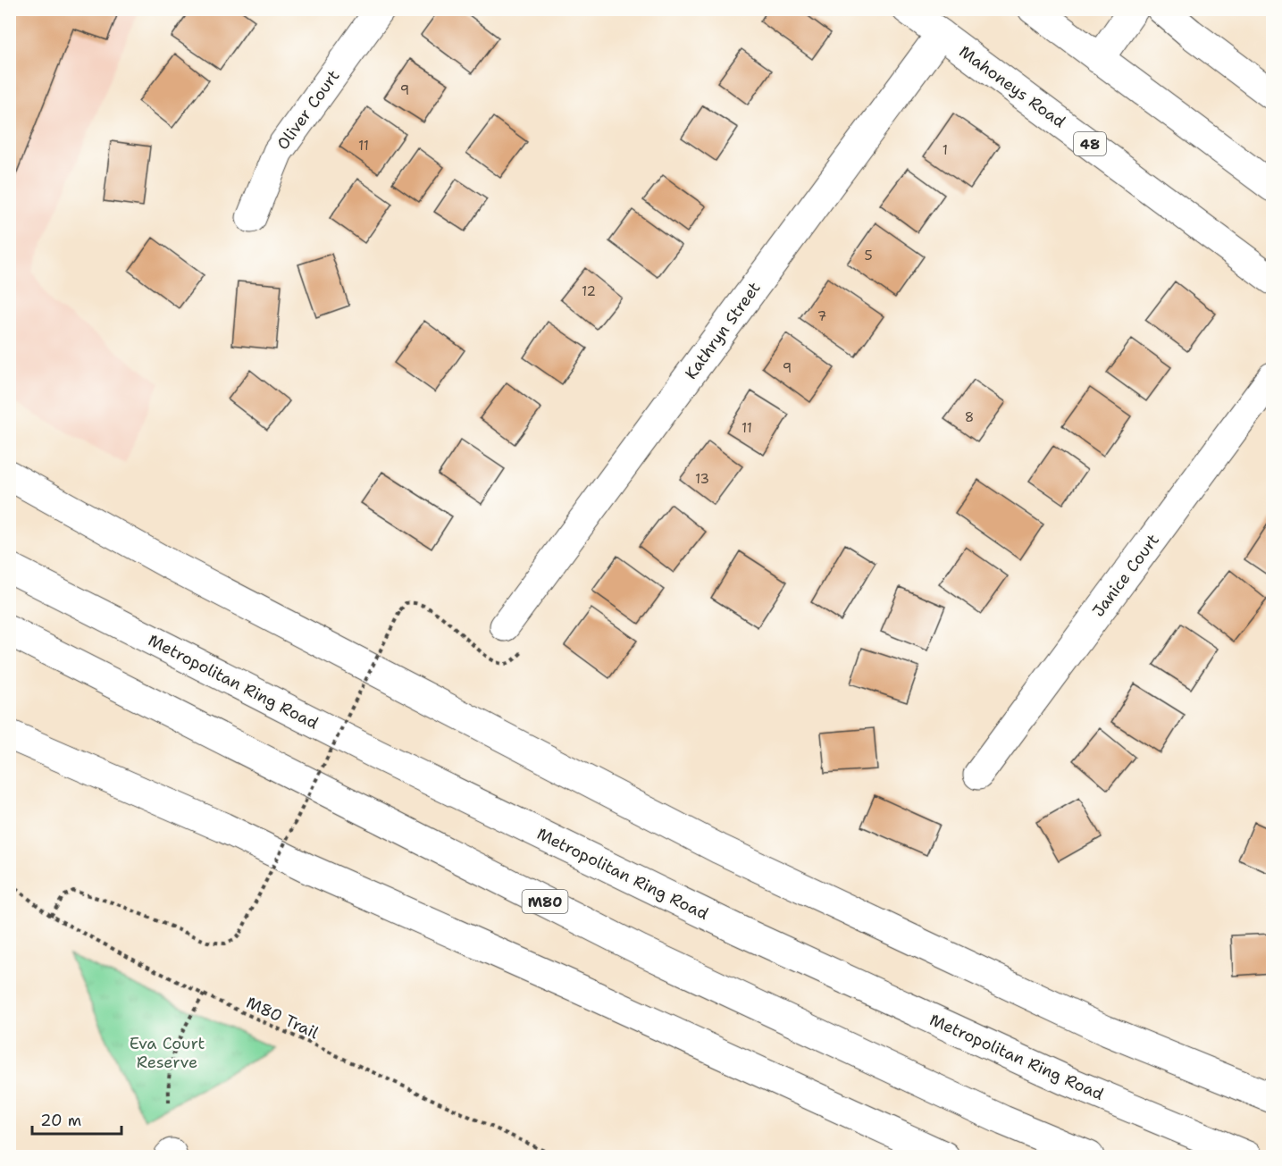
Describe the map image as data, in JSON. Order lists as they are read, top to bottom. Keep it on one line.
{"streets":{"main road":["Mahoneys Road","Oliver Court","48","Kathryn Street","Janice Court","Metropolitan Ring Road","M80"],"path":["M80 Trail"]},"crossings":[["Mahoneys Road","Kathryn Street"]],"parks":["Eva Court Reserve"],"house_numbers":["9","11","1","5","12","7","9","8","11","13"],"scale_bar":"20 m"}
